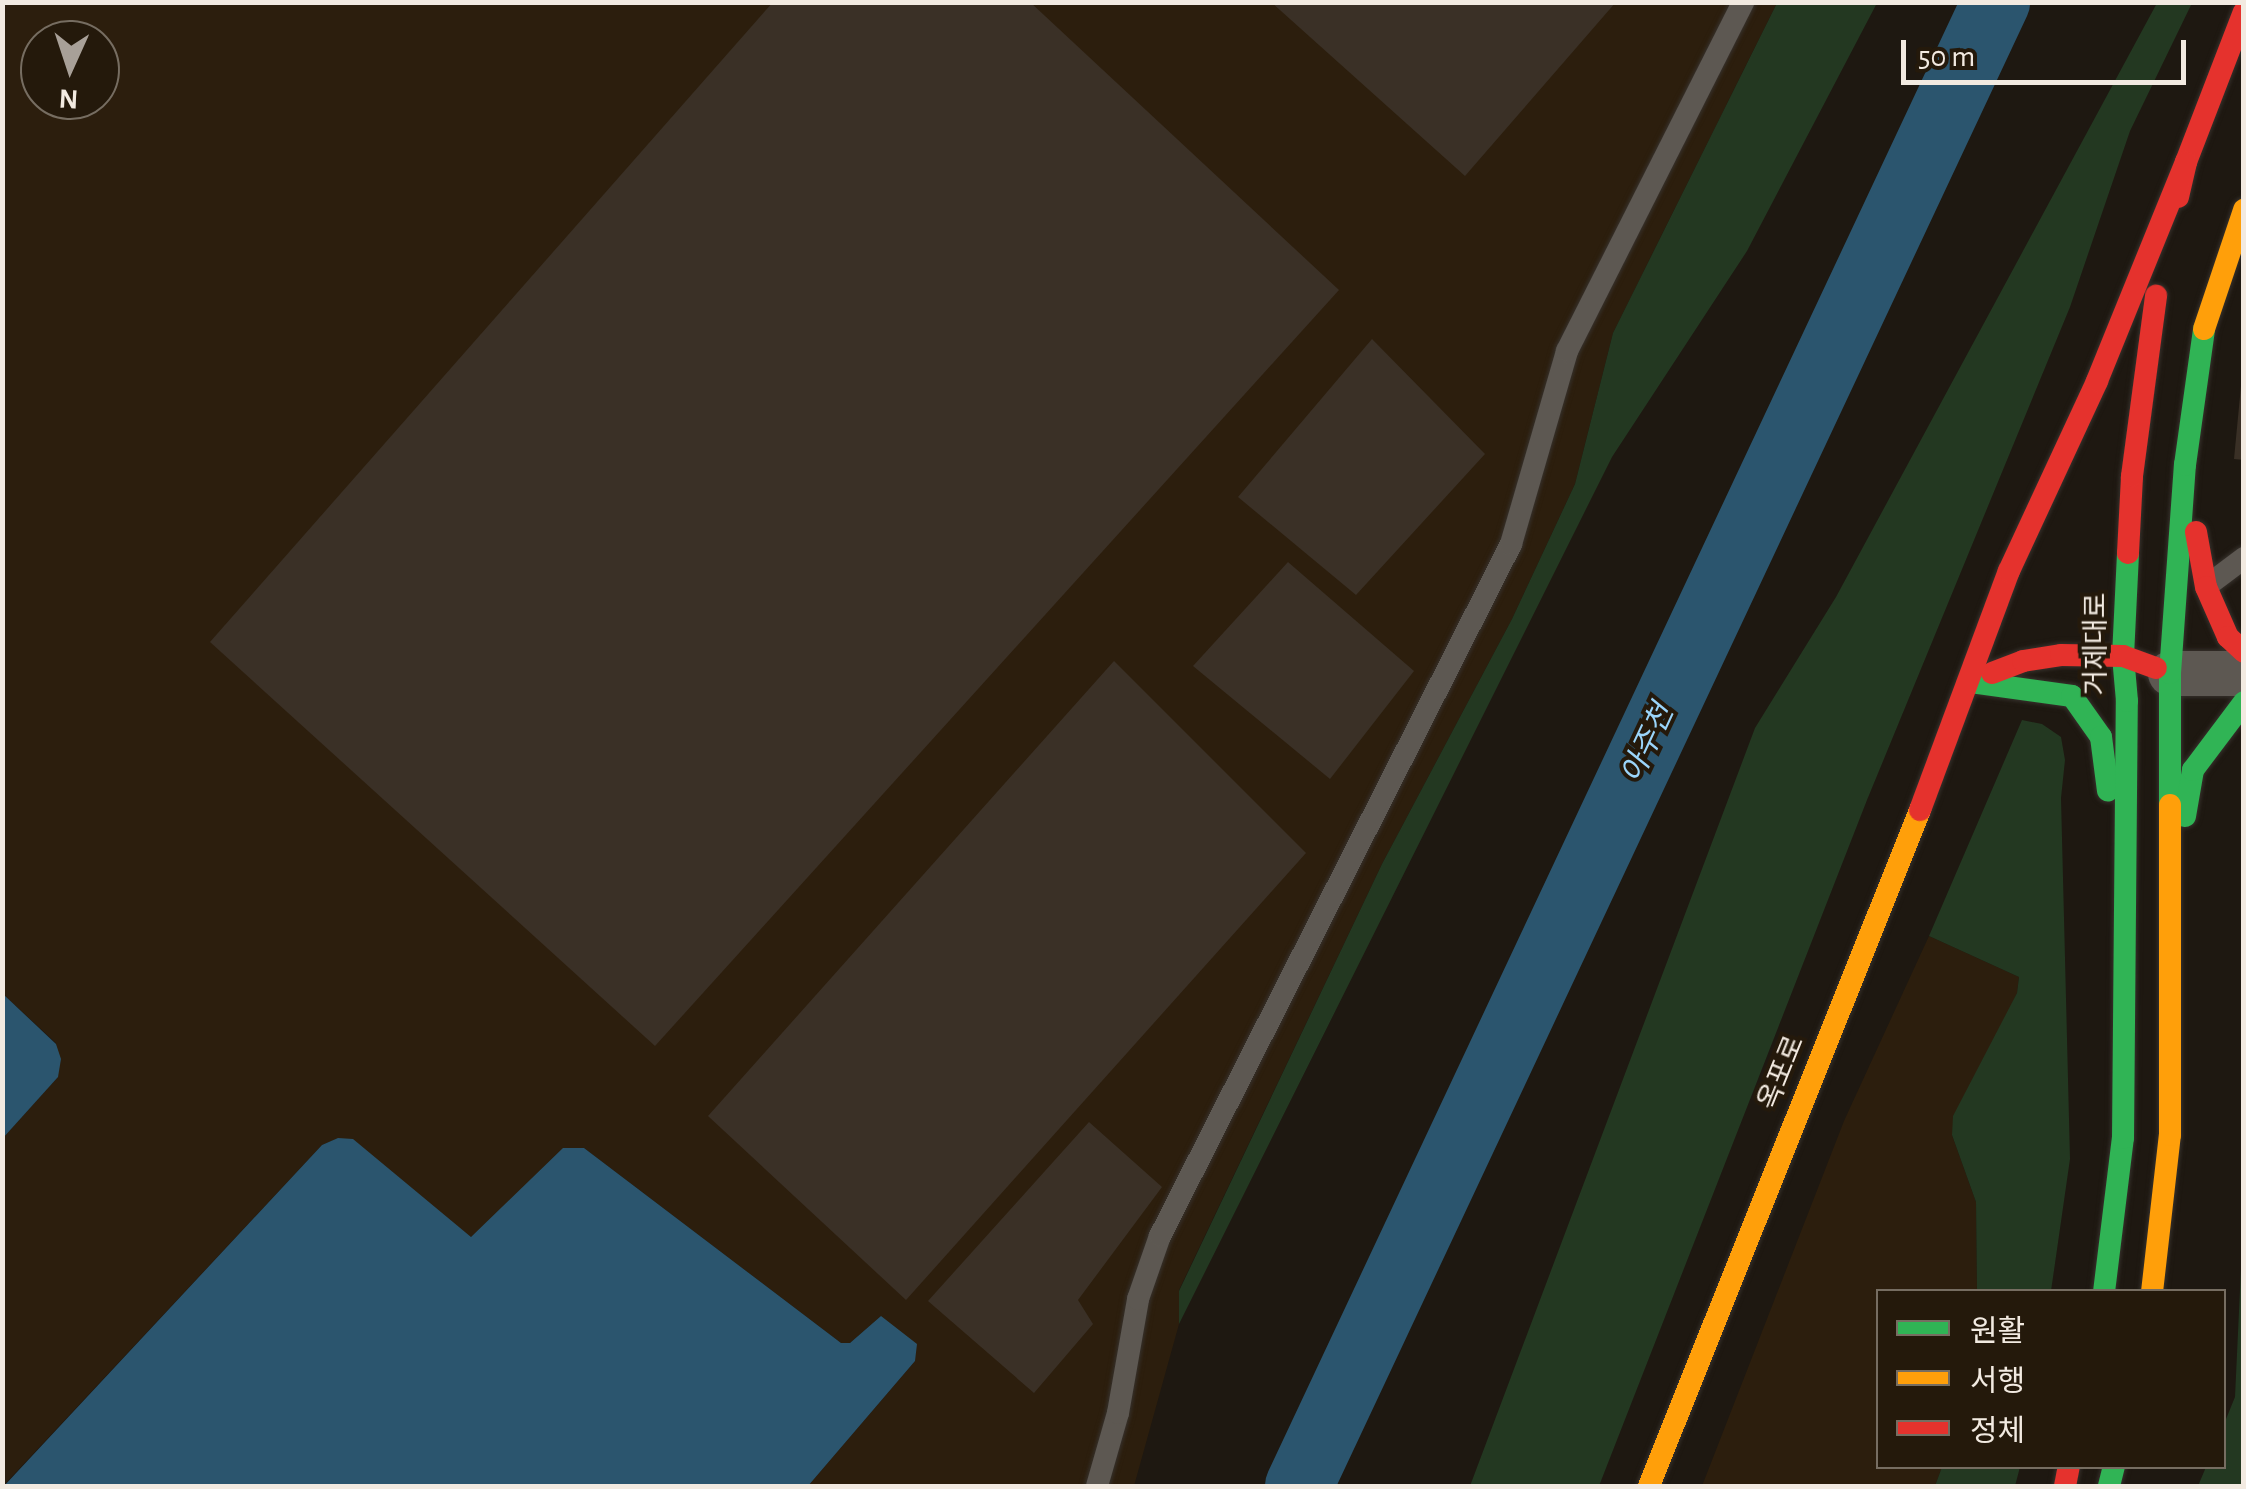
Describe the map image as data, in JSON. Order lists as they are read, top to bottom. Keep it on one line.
{"streets":{"street":["거제대로","옥포로"]},"crossings":[["거제대로","옥포로"]],"water":["아주천"],"legend":["원활","서행","정체"],"scale_bar":"50 m","north":"bottom"}
